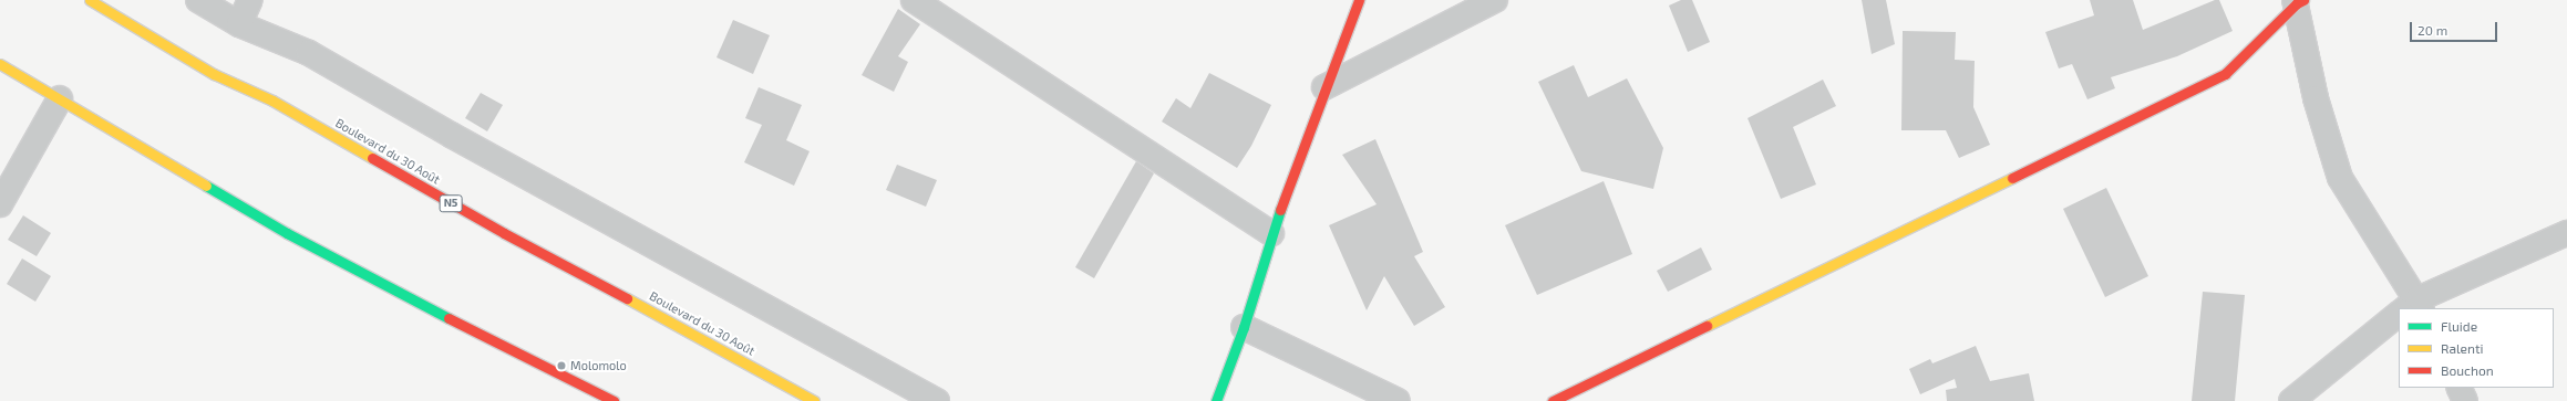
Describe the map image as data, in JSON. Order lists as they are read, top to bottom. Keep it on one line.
{"streets":{"main road":["Boulevard du 30 Août","N5"]},"places":["Molomolo"],"legend":["Fluide","Ralenti","Bouchon"],"scale_bar":"20 m"}
